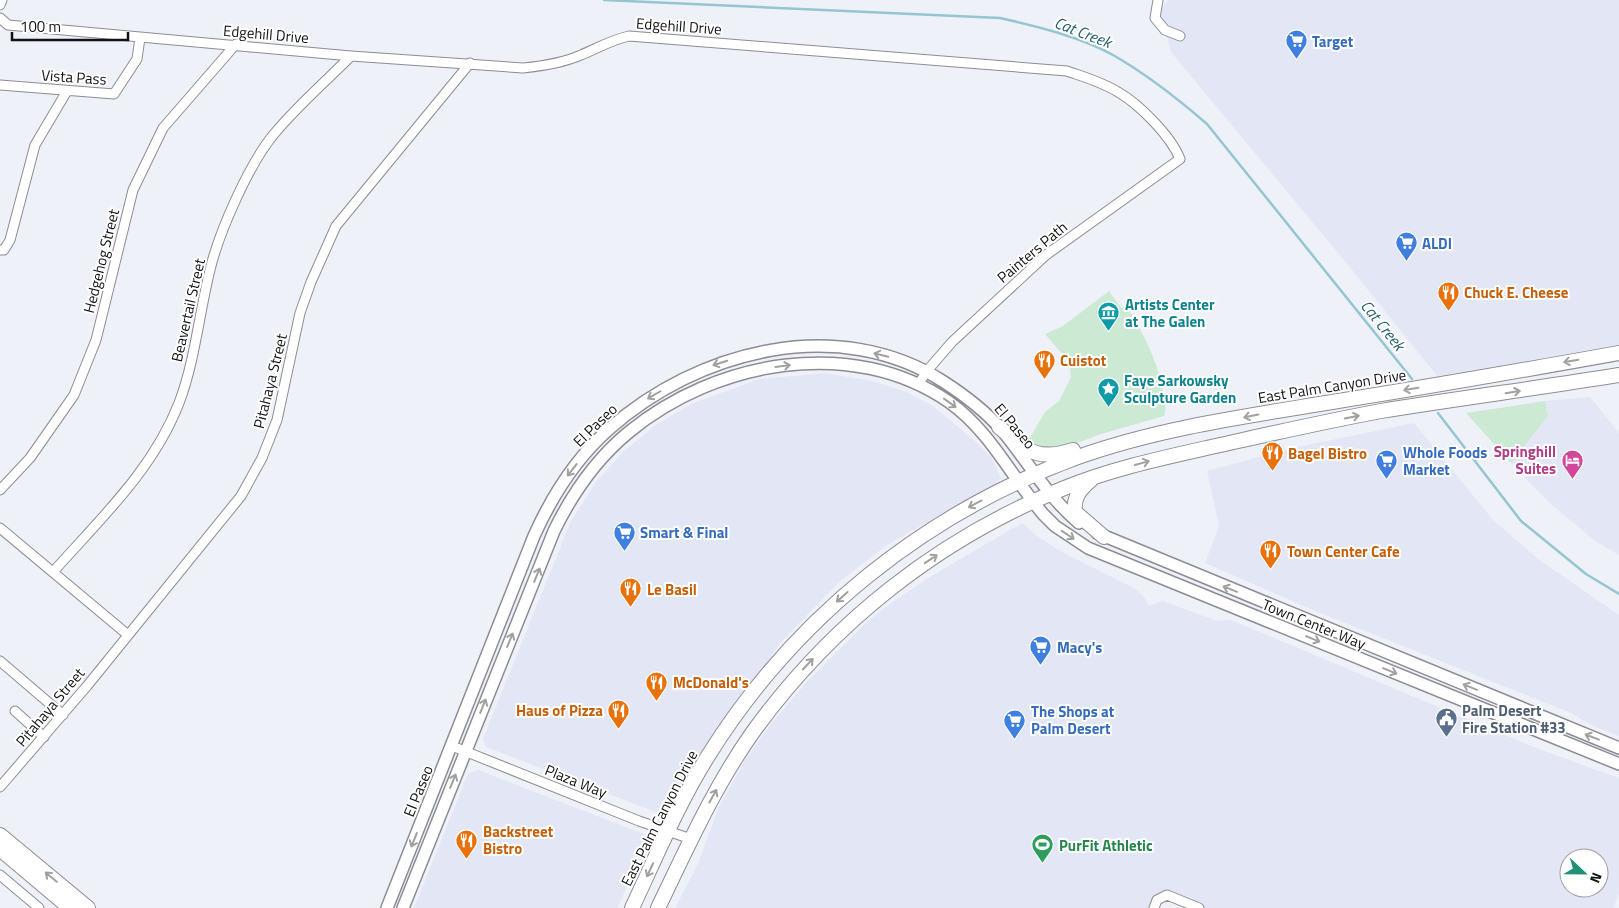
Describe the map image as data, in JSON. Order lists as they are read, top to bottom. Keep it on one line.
{"streets":{"main road":["East Palm Canyon Drive"],"street":["Edgehill Drive","Vista Pass","Painters Path","Hedgehog Street","Beavertail Street","Pitahaya Street","El Paseo","Town Center Way","Plaza Way"]},"crossings":[["Edgehill Drive","Vista Pass"],["Edgehill Drive","Painters Path"],["Edgehill Drive","Hedgehog Street"],["Edgehill Drive","Beavertail Street"],["Edgehill Drive","Pitahaya Street"],["Painters Path","El Paseo"],["East Palm Canyon Drive","El Paseo"],["East Palm Canyon Drive","Town Center Way"],["East Palm Canyon Drive","Plaza Way"],["El Paseo","Town Center Way"],["El Paseo","Plaza Way"]],"water":["Cat Creek"],"places":{"supermarket":["Target","ALDI","Whole Foods Market","Smart & Final","Macy's","The Shops at Palm Desert"],"restaurant":["Chuck E. Cheese","Cuistot","Bagel Bistro","Town Center Cafe","Le Basil","McDonald's","Haus of Pizza","Backstreet Bistro"],"museum":["Artists Center at The Galen"],"place":["Faye Sarkowsky Sculpture Garden"],"hotel":["Springhill Suites"],"public building":["Palm Desert Fire Station #33"],"sports":["PurFit Athletic"]},"scale_bar":"100 m","north":"right"}
